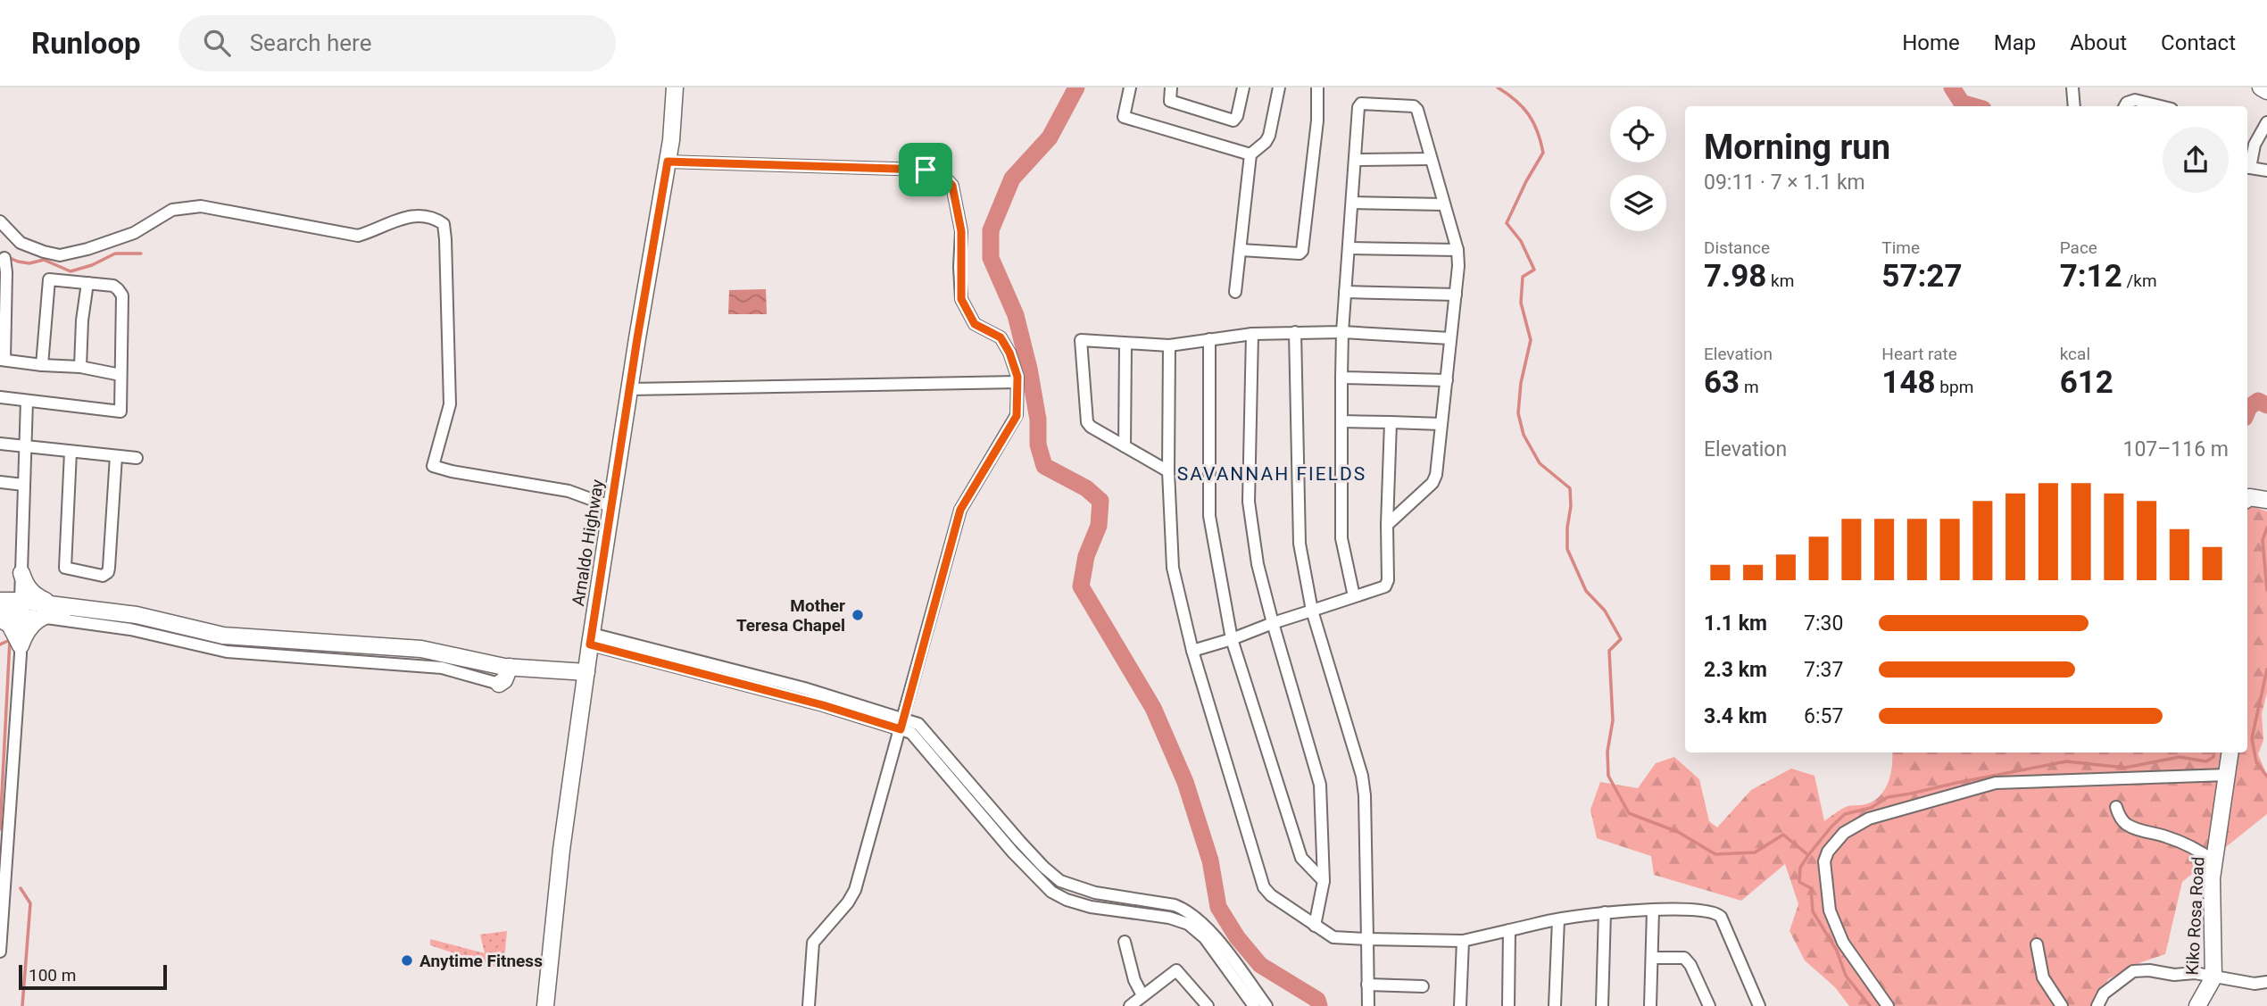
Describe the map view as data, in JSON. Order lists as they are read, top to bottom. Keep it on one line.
{"streets":{"street":["Arnaldo Highway","Kiko Rosa Road"]},"districts":["SAVANNAH FIELDS"],"places":["Mother Teresa Chapel","Anytime Fitness"],"scale_bar":"100 m","page":{"header":"Runloop","search":"Search here","nav":["Home","Map","About","Contact"],"heading":["Morning run","09:11 · 7 × 1.1 km"],"stats":[["Distance","7.98 km"],["Time","57:27"],["Pace","7:12 /km"],["Elevation","63 m"],["Heart rate","148 bpm"],["kcal","612"]],"chart":["Elevation","107–116 m"],"list":[{"name":"1.1 km","note":"7:30"},{"name":"2.3 km","note":"7:37"},{"name":"3.4 km","note":"6:57"}],"scale":"100 m"}}
